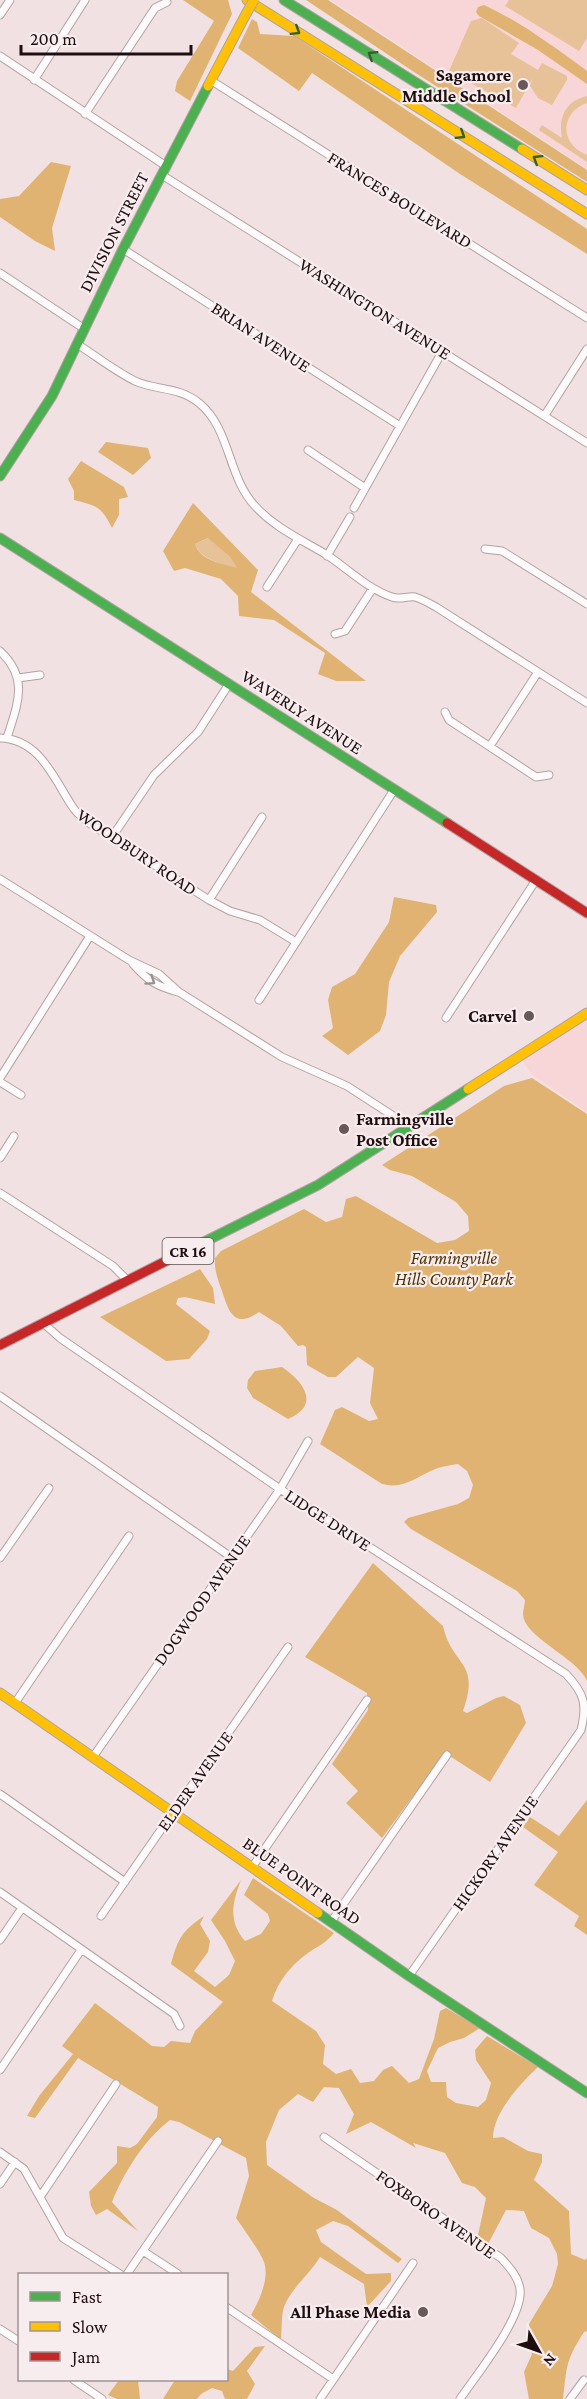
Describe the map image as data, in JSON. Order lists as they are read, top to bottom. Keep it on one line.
{"streets":{"main road":["DIVISION STREET","WAVERLY AVENUE","CR 16","BLUE POINT ROAD"],"street":["FRANCES BOULEVARD","WASHINGTON AVENUE","BRIAN AVENUE","WOODBURY ROAD","LIDGE DRIVE","DOGWOOD AVENUE","ELDER AVENUE","HICKORY AVENUE","FOXBORO AVENUE"]},"crossings":[["FRANCES BOULEVARD","DIVISION STREET"],["DIVISION STREET","WASHINGTON AVENUE"],["DIVISION STREET","BRIAN AVENUE"],["CR 16","LIDGE DRIVE"],["LIDGE DRIVE","DOGWOOD AVENUE"],["LIDGE DRIVE","HICKORY AVENUE"],["DOGWOOD AVENUE","BLUE POINT ROAD"],["ELDER AVENUE","BLUE POINT ROAD"],["HICKORY AVENUE","BLUE POINT ROAD"]],"parks":["Farmingville Hills County Park"],"places":["Sagamore Middle School","Carvel","Farmingville Post Office","All Phase Media"],"legend":["Fast","Slow","Jam"],"scale_bar":"200 m","north":"bottom right"}
